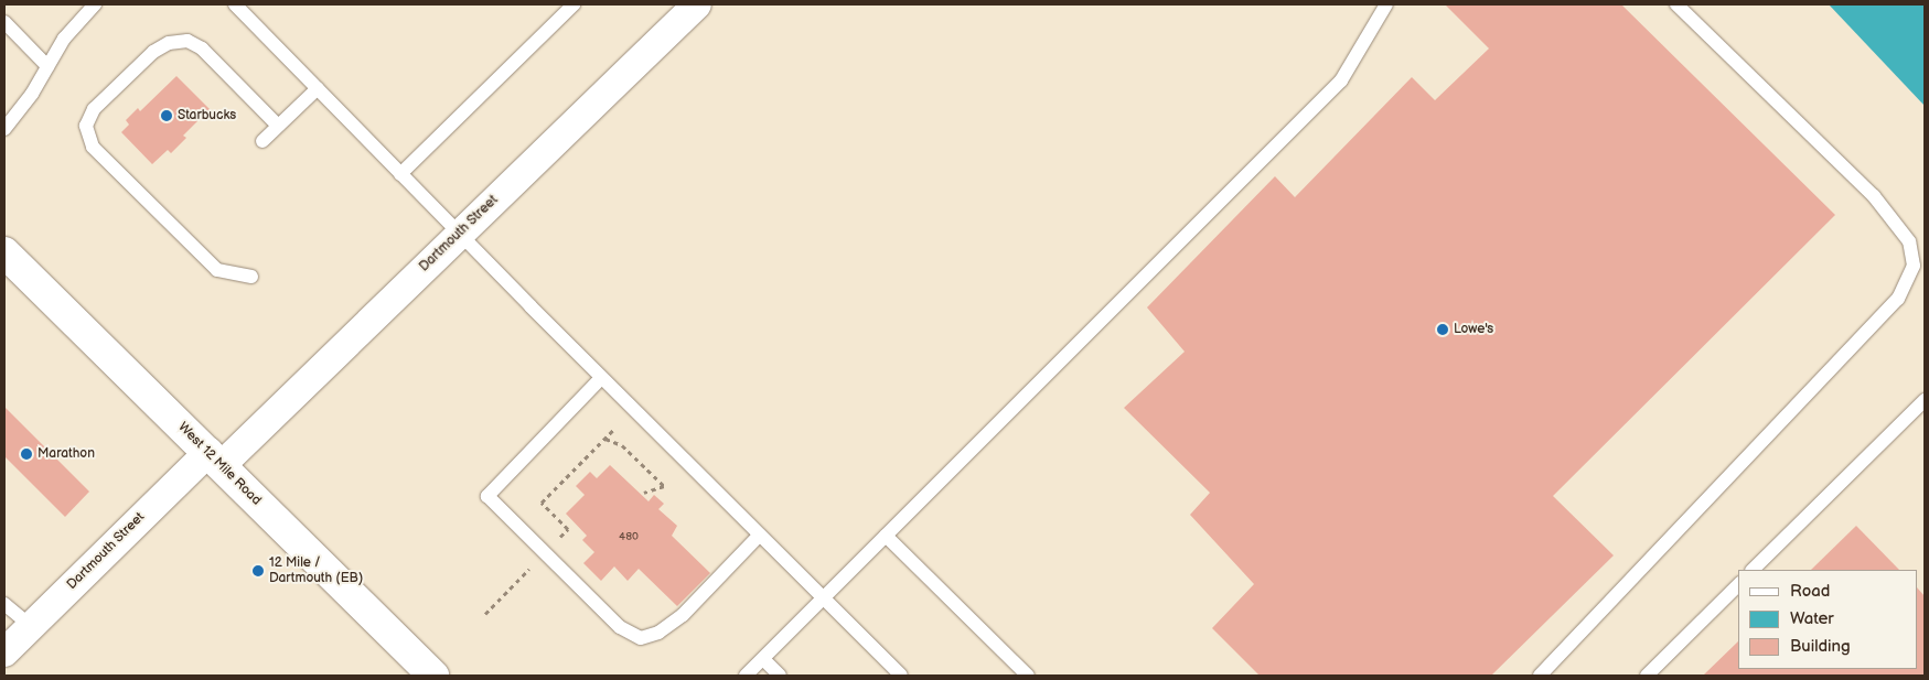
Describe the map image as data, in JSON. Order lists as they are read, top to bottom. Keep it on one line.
{"streets":{"main road":["West 12 Mile Road"],"street":["Dartmouth Street"]},"crossings":[["Dartmouth Street","West 12 Mile Road"]],"places":["Starbucks","Lowe's","Marathon","12 Mile / Dartmouth (EB)"],"house_numbers":["480"],"legend":["Road","Water","Building"]}
